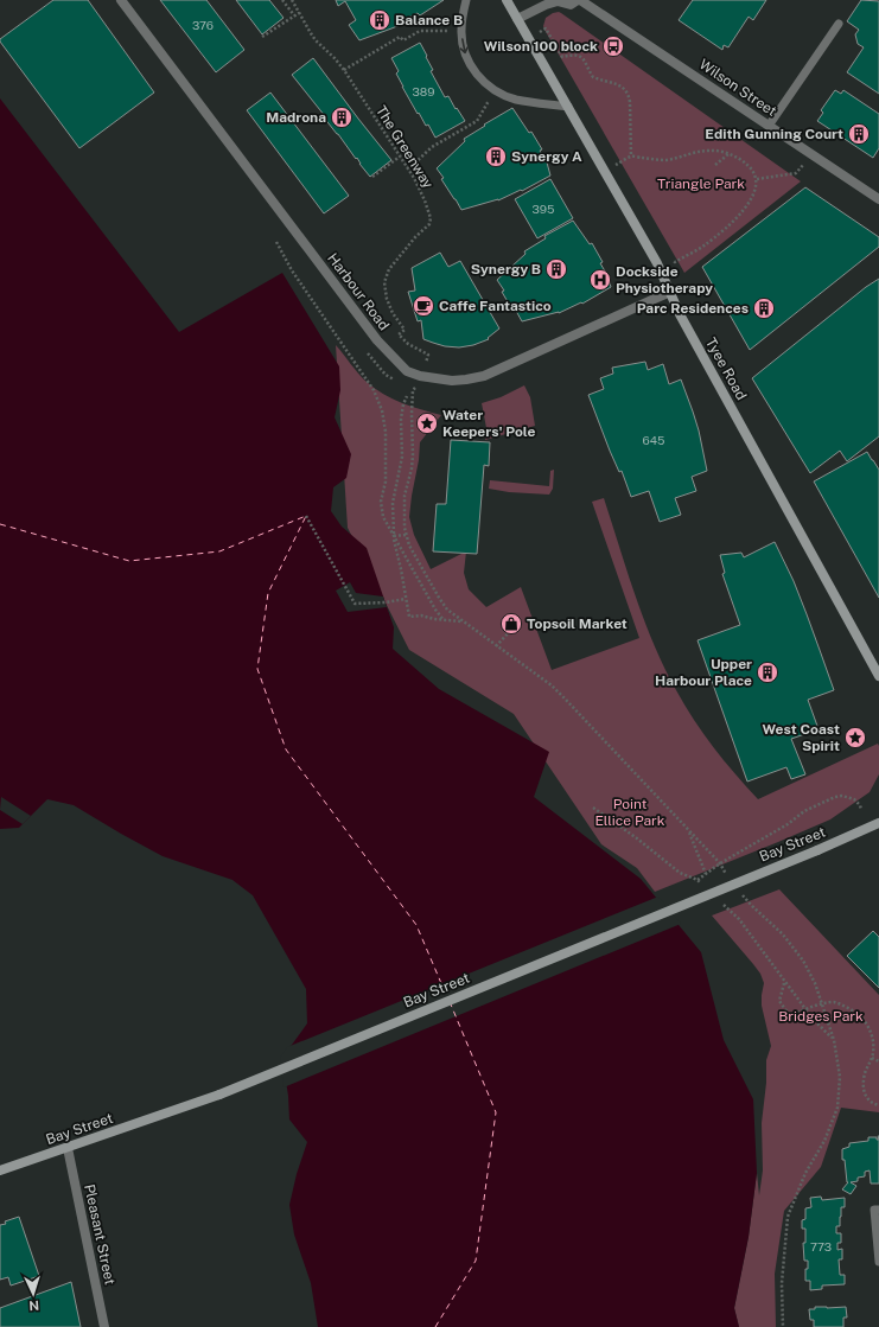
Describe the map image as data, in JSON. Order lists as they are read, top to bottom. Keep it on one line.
{"streets":{"main road":["Tyee Road","Bay Street"],"street":["Wilson Street","Harbour Road","Pleasant Street"],"path":["The Greenway"]},"crossings":[["Wilson Street","Tyee Road"],["Harbour Road","Tyee Road"],["Bay Street","Pleasant Street"]],"parks":["Triangle Park","Point Ellice Park","Bridges Park"],"places":{"building":["Balance B","Madrona","Edith Gunning Court","Synergy A","Synergy B","Parc Residences","Upper Harbour Place"],"bus stop":["Wilson 100 block"],"hospital":["Dockside Physiotherapy"],"cafe":["Caffe Fantastico"],"place":["Water Keepers' Pole","West Coast Spirit"],"shop":["Topsoil Market"]},"house_numbers":["376","389","395","645","773"],"north":"bottom"}
